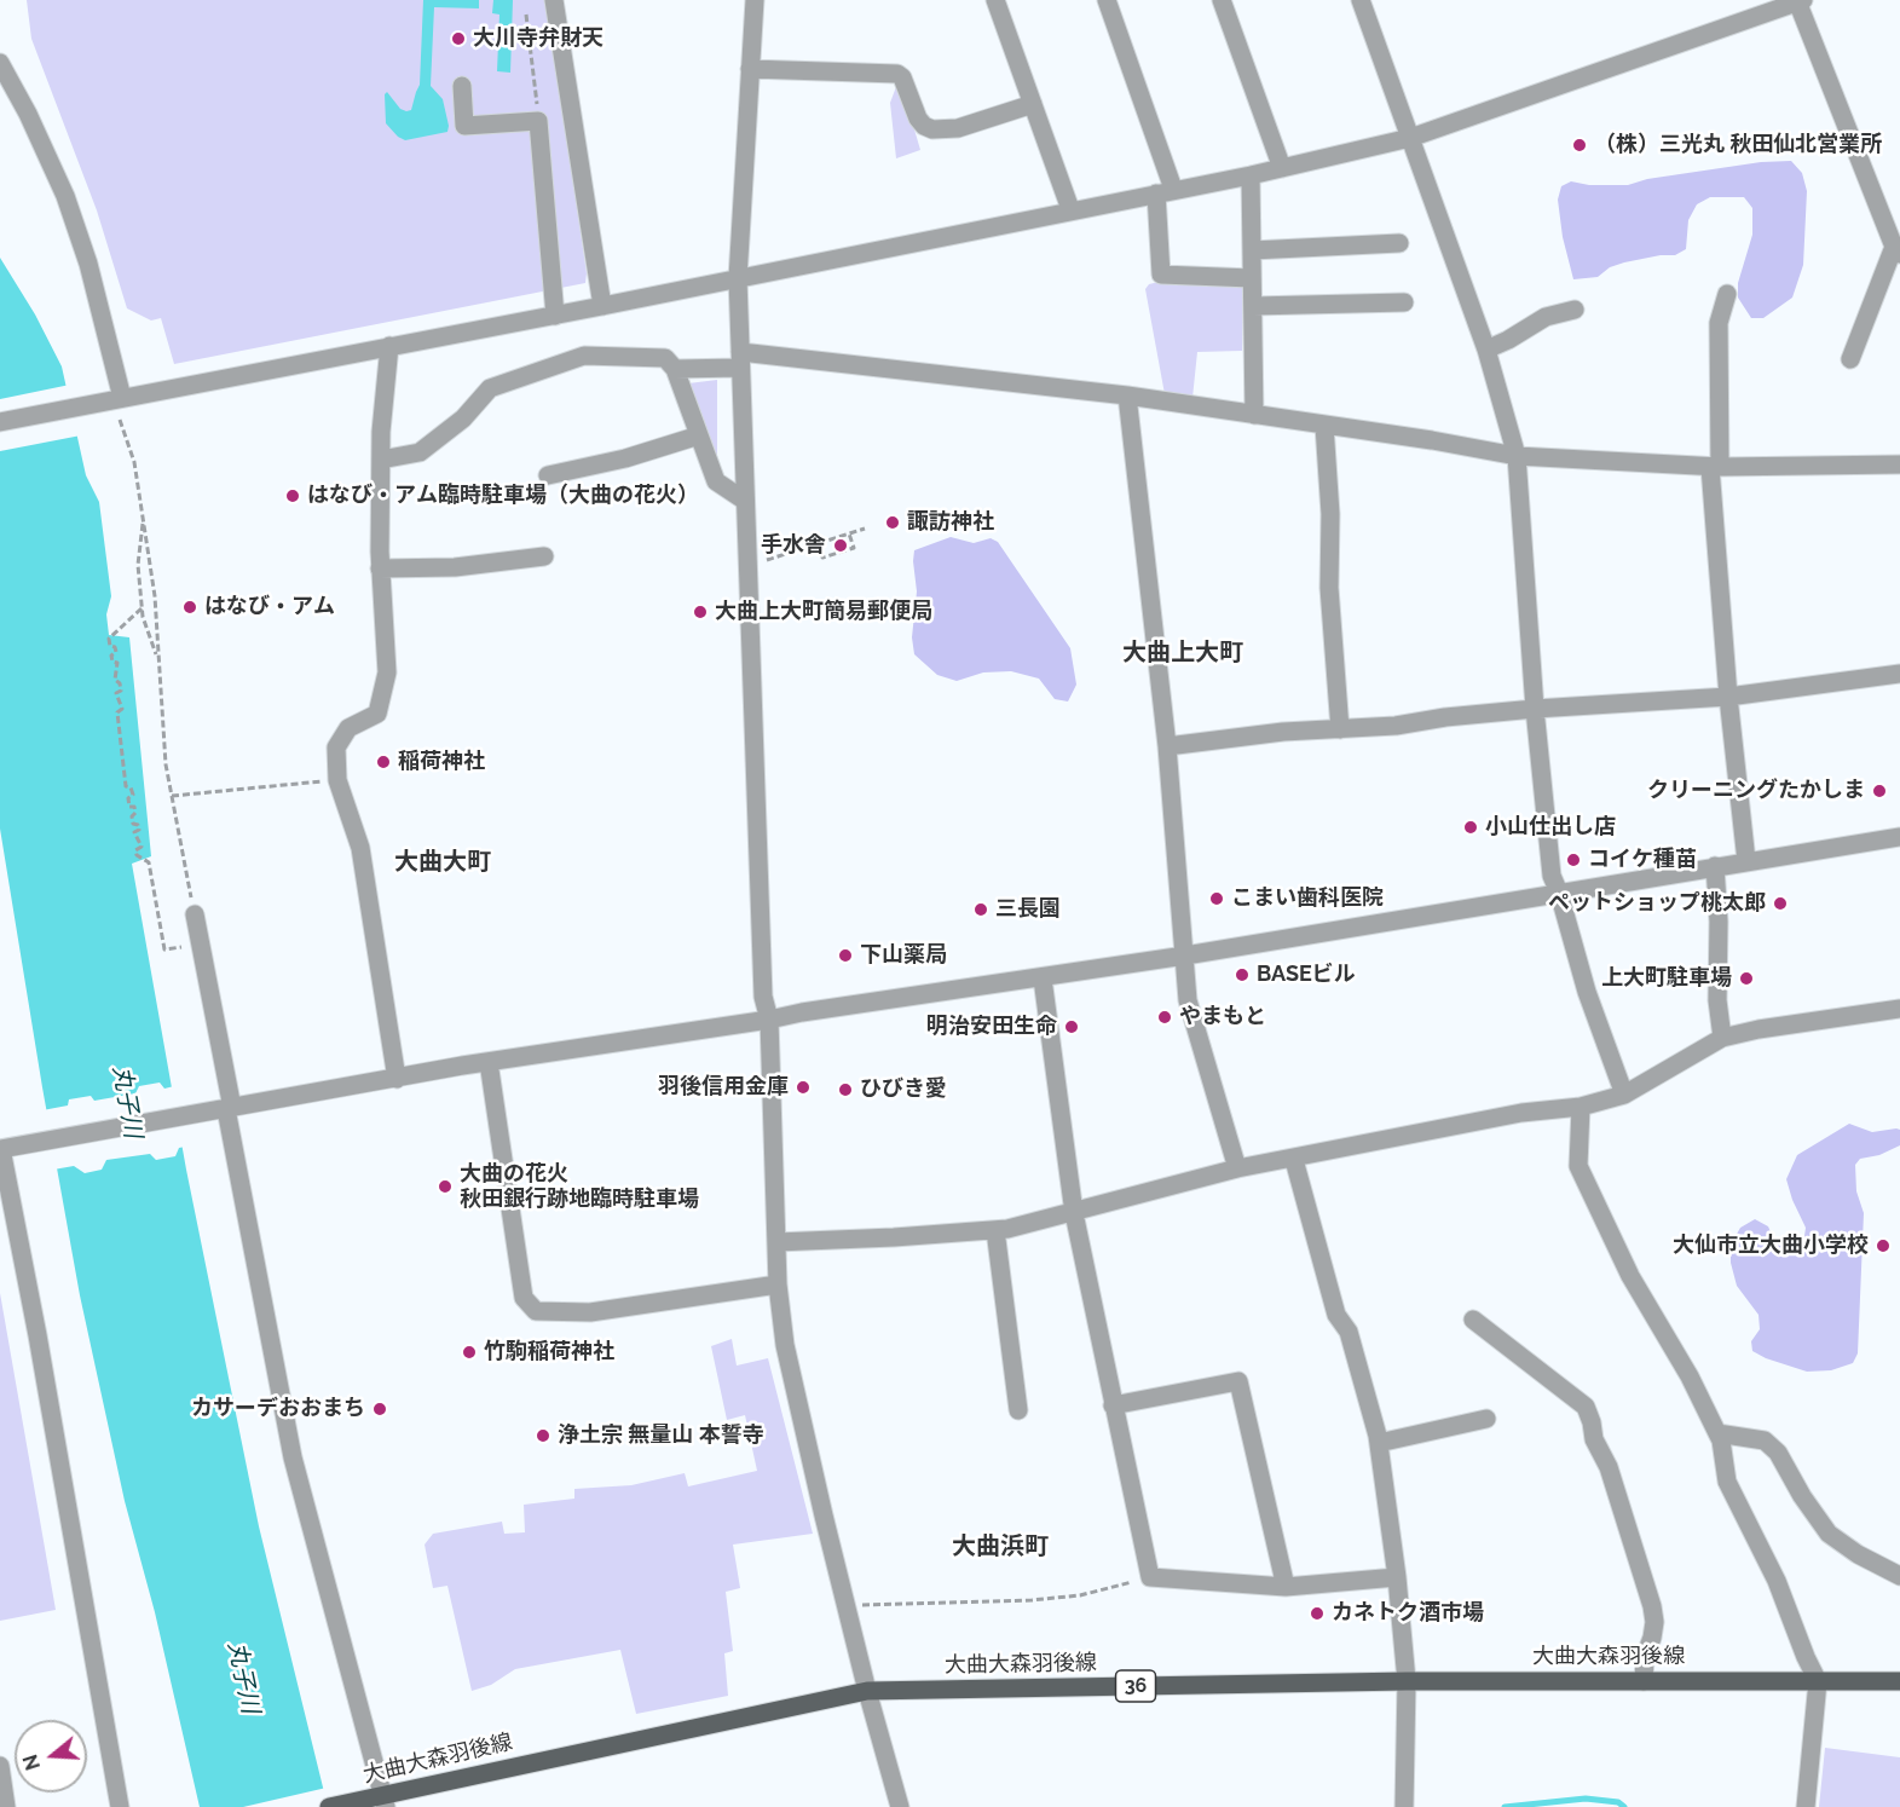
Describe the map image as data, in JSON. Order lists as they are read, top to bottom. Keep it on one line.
{"streets":{"main road":["大曲大森羽後線","36"]},"districts":["大曲上大町","大曲大町","大曲浜町"],"water":["丸子川"],"places":["大川寺弁財天","（株）三光丸 秋田仙北営業所","はなび・アム臨時駐車場（大曲の花火）","諏訪神社","手水舎","はなび・アム","大曲上大町簡易郵便局","稲荷神社","クリーニングたかしま","小山仕出し店","コイケ種苗","こまい歯科医院","ペットショップ桃太郎","三長園","下山薬局","BASEビル","上大町駐車場","やまもと","明治安田生命","羽後信用金庫","ひびき愛","大曲の花火 秋田銀行跡地臨時駐車場","大仙市立大曲小学校","竹駒稲荷神社","カサーデおおまち","浄土宗 無量山 本誓寺","カネトク酒市場"],"north":"left"}
